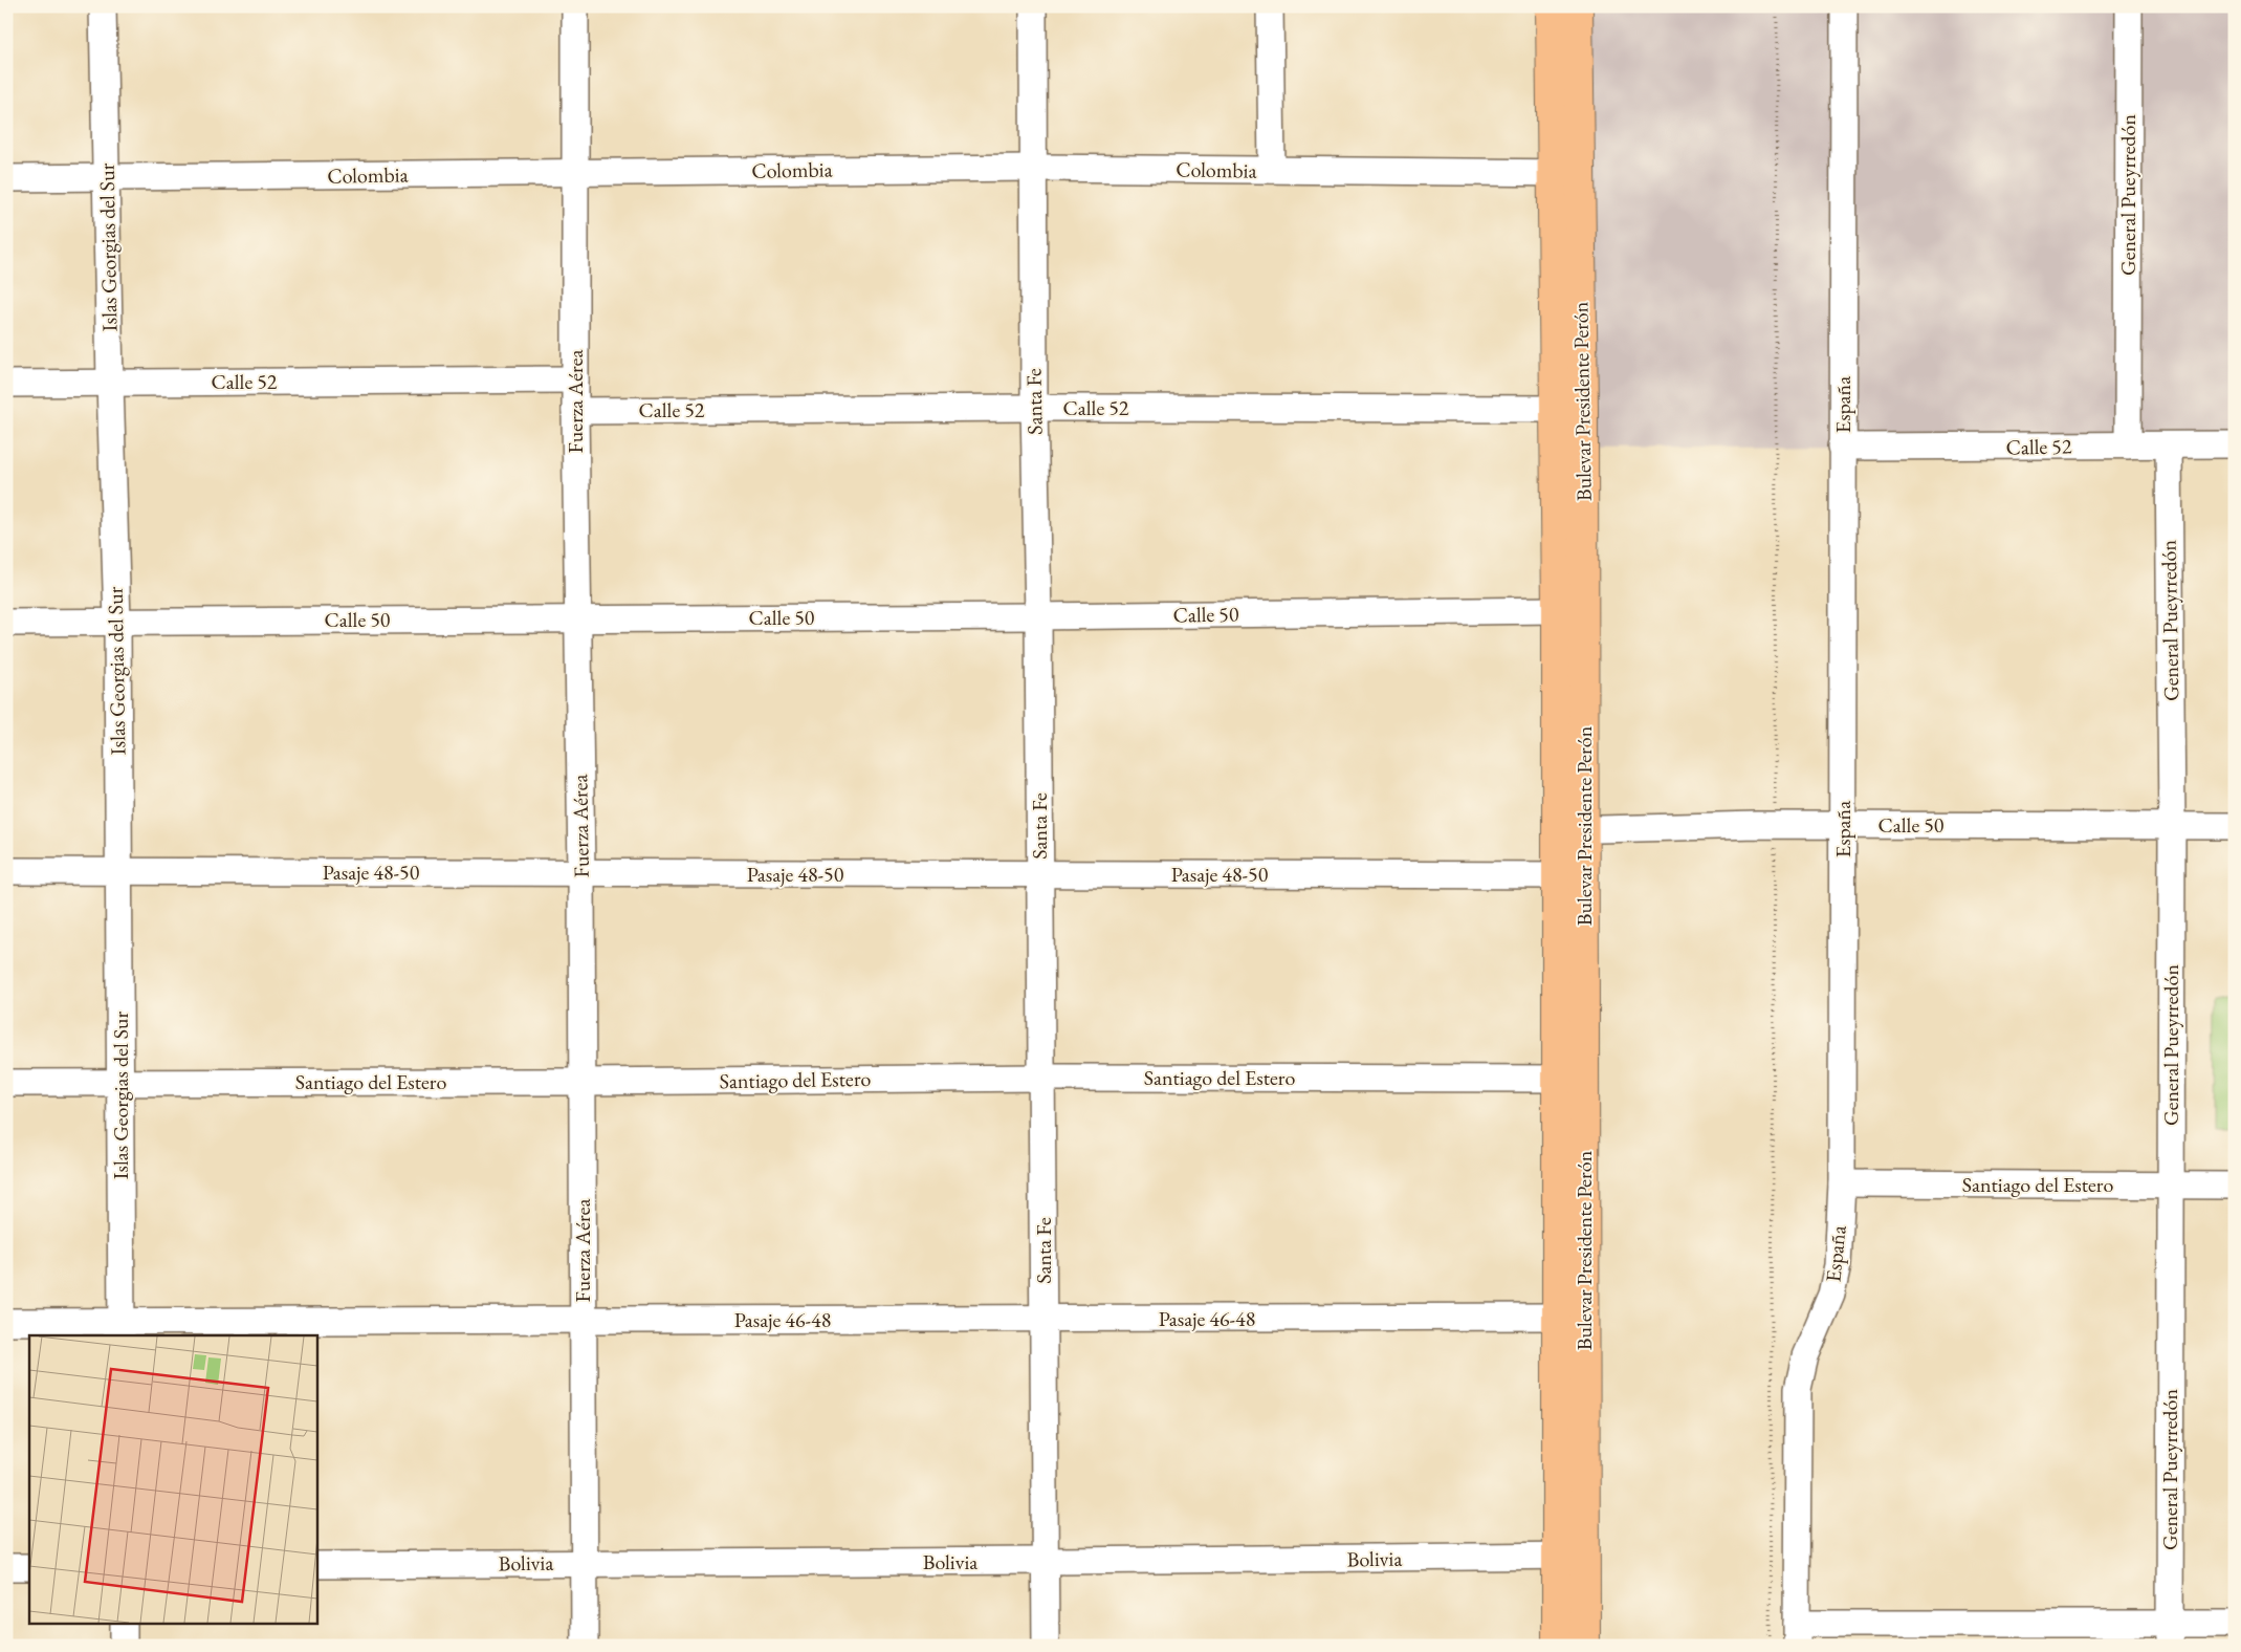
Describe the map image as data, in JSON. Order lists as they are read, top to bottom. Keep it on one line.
{"streets":{"main road":["Bulevar Presidente Perón"],"street":["Colombia","General Pueyrredón","Islas Georgias del Sur","Calle 52","Fuerza Aérea","Santa Fe","España","Calle 50","Pasaje 48-50","Santiago del Estero","Pasaje 46-48","Bolivia"]},"crossings":[["Colombia","Islas Georgias del Sur"],["Colombia","Fuerza Aérea"],["Colombia","Santa Fe"],["Colombia","Bulevar Presidente Perón"],["General Pueyrredón","Calle 52"],["General Pueyrredón","Calle 50"],["General Pueyrredón","Santiago del Estero"],["Islas Georgias del Sur","Calle 52"],["Islas Georgias del Sur","Calle 50"],["Islas Georgias del Sur","Pasaje 48-50"],["Islas Georgias del Sur","Santiago del Estero"],["Islas Georgias del Sur","Pasaje 46-48"],["Calle 52","Fuerza Aérea"],["Calle 52","Santa Fe"],["Calle 52","Bulevar Presidente Perón"],["Calle 52","España"],["Fuerza Aérea","Calle 50"],["Fuerza Aérea","Pasaje 48-50"],["Fuerza Aérea","Santiago del Estero"],["Fuerza Aérea","Pasaje 46-48"],["Fuerza Aérea","Bolivia"],["Santa Fe","Calle 50"],["Santa Fe","Pasaje 48-50"],["Santa Fe","Santiago del Estero"],["Santa Fe","Pasaje 46-48"],["Santa Fe","Bolivia"],["Bulevar Presidente Perón","Calle 50"],["Bulevar Presidente Perón","Pasaje 48-50"],["Bulevar Presidente Perón","Santiago del Estero"],["Bulevar Presidente Perón","Pasaje 46-48"],["Bulevar Presidente Perón","Bolivia"],["España","Calle 50"],["España","Santiago del Estero"]]}
